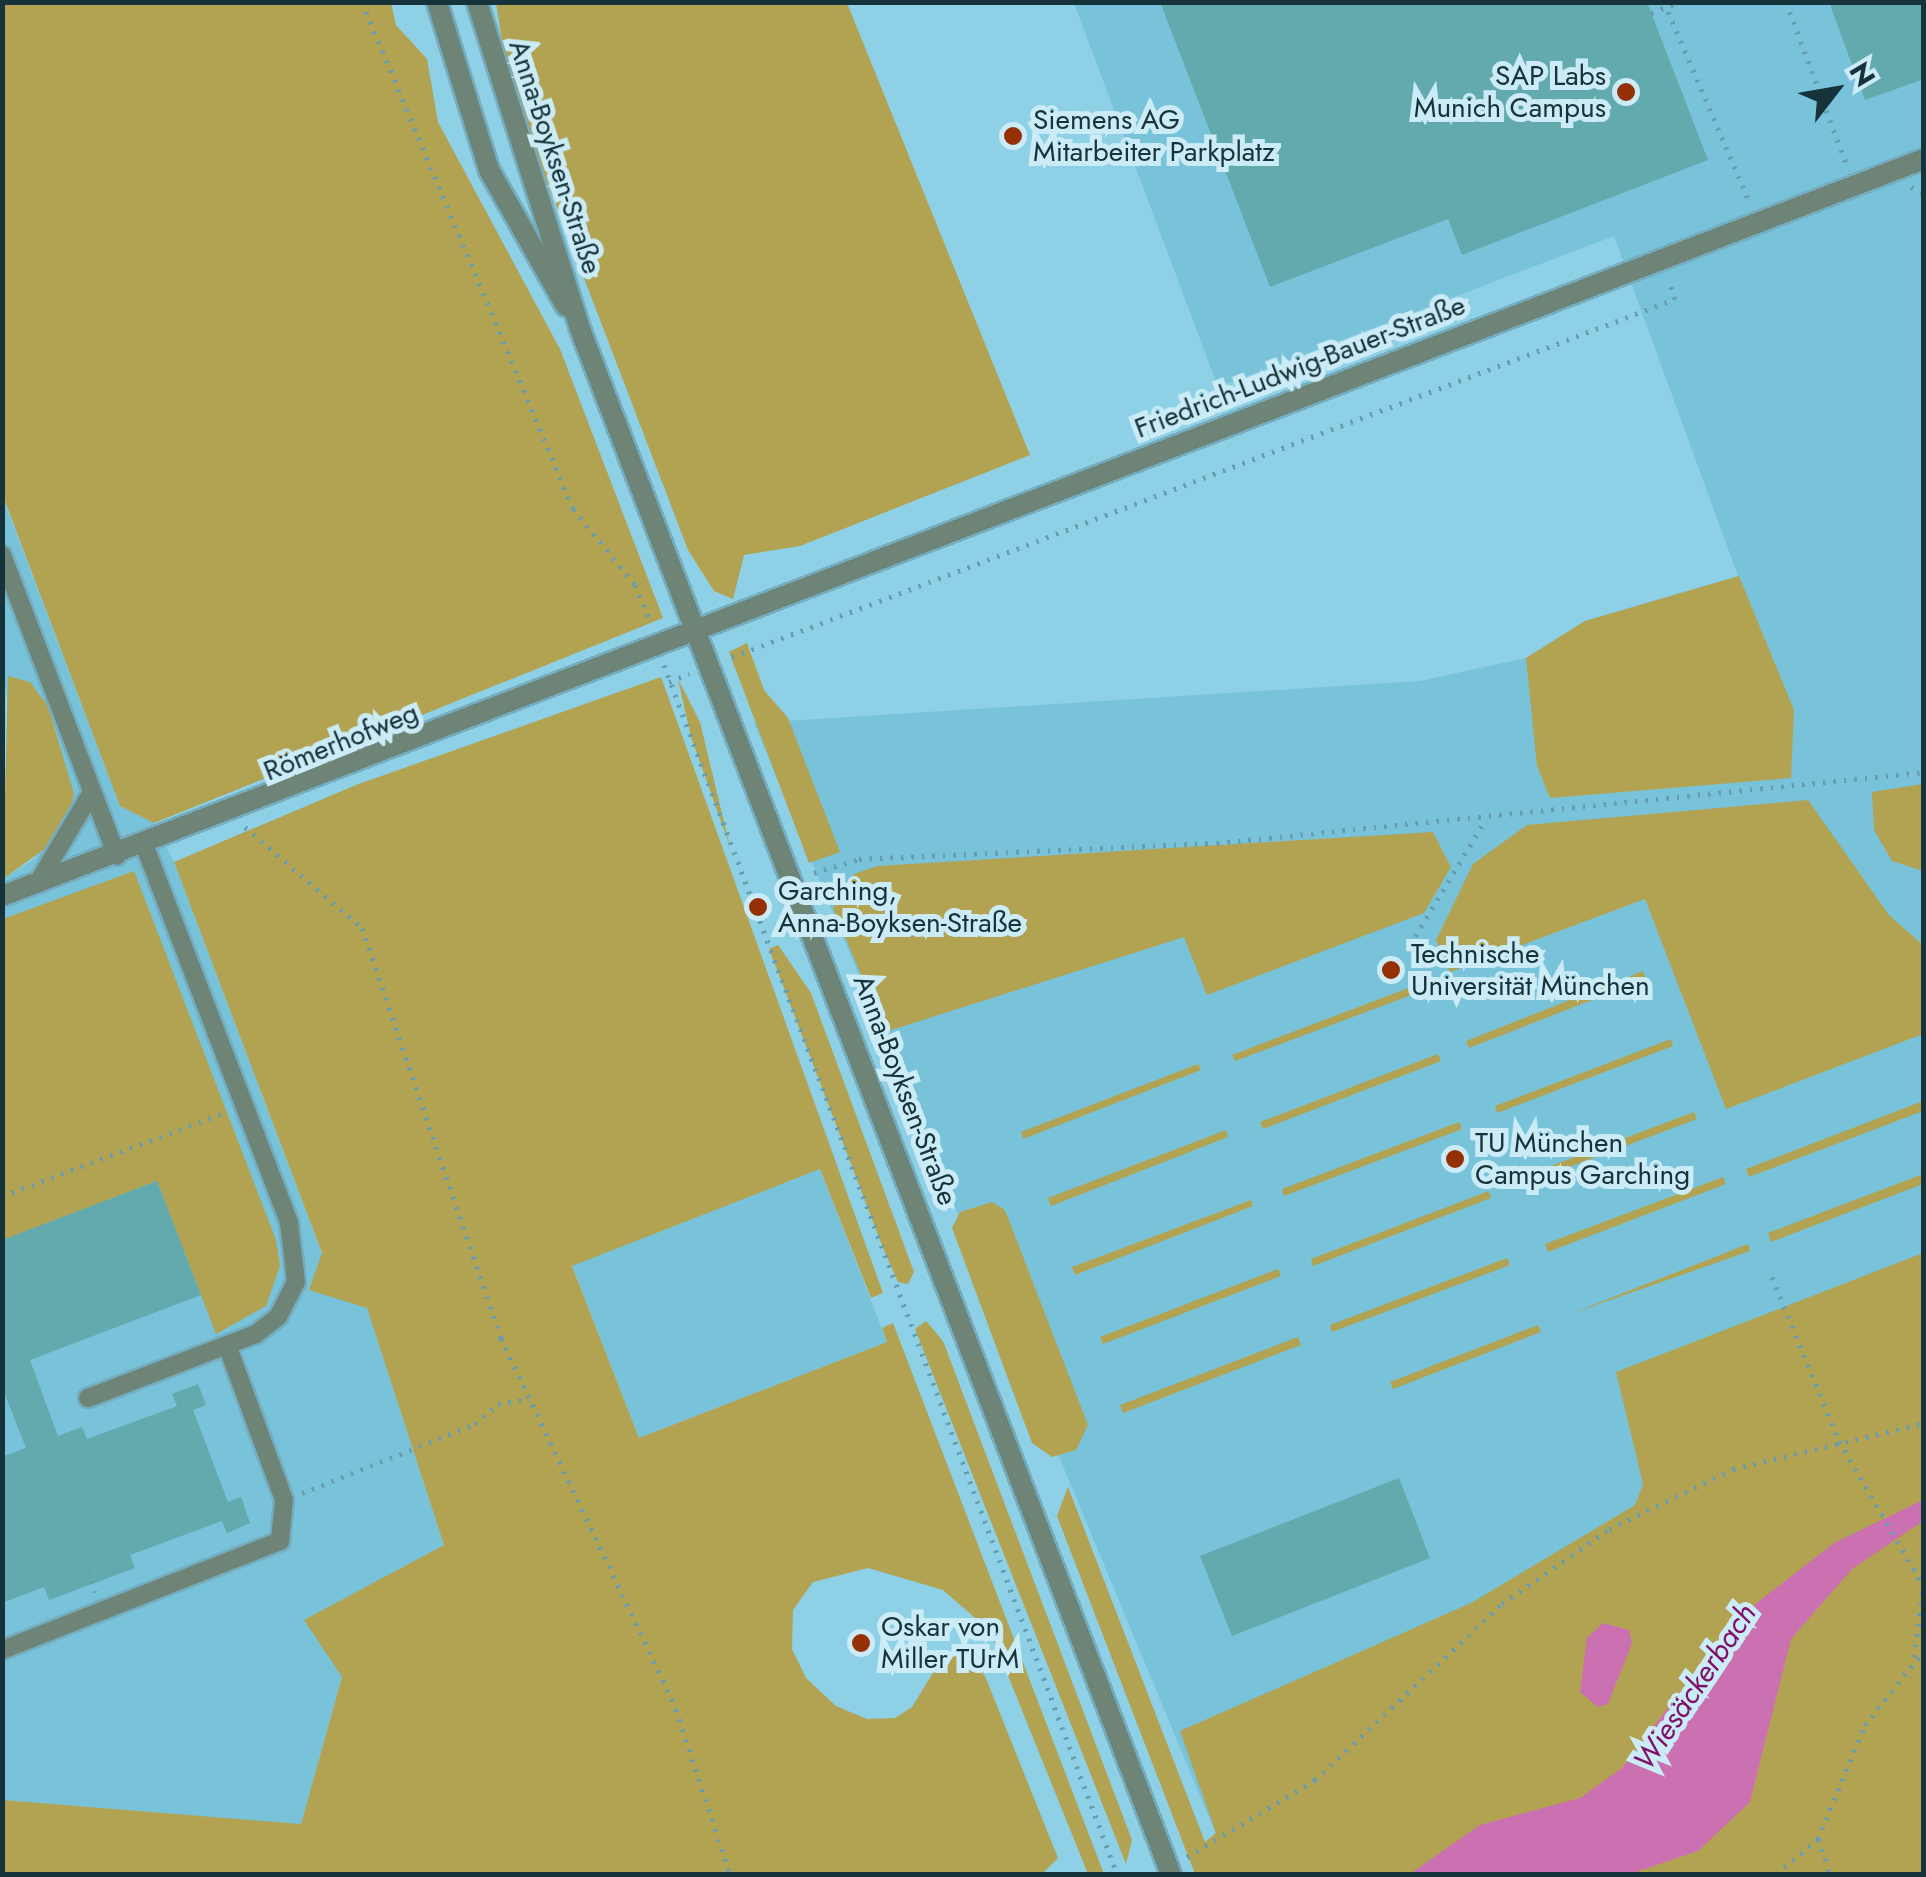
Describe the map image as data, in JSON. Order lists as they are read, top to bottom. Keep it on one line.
{"streets":{"street":["Anna-Boyksen-Straße","Friedrich-Ludwig-Bauer-Straße","Römerhofweg"]},"crossings":[["Anna-Boyksen-Straße","Friedrich-Ludwig-Bauer-Straße"],["Anna-Boyksen-Straße","Römerhofweg"],["Friedrich-Ludwig-Bauer-Straße","Römerhofweg"]],"water":["Wiesäckerbach"],"places":["SAP Labs Munich Campus","Siemens AG Mitarbeiter Parkplatz","Garching, Anna-Boyksen-Straße","Technische Universität München","TU München Campus Garching","Oskar von Miller TUrM"],"north":"top right"}
